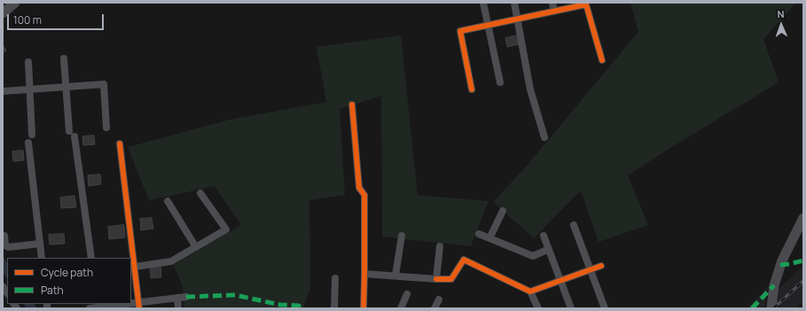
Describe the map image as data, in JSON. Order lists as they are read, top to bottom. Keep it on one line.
{"legend":["Cycle path","Path"],"scale_bar":"100 m","north":"top"}
